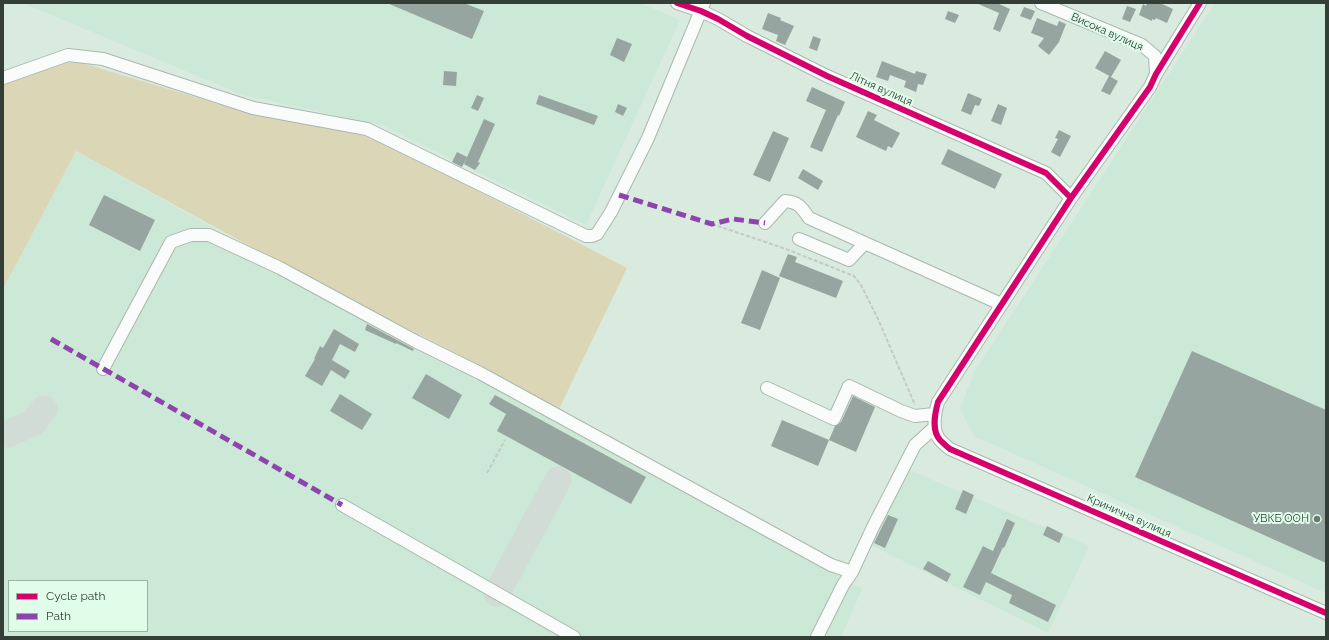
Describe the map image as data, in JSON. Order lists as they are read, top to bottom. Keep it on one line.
{"streets":{"street":["Висока вулиця","Літня вулиця","Кринична вулиця"]},"places":["УВКБ ООН"],"legend":["Cycle path","Path"]}
